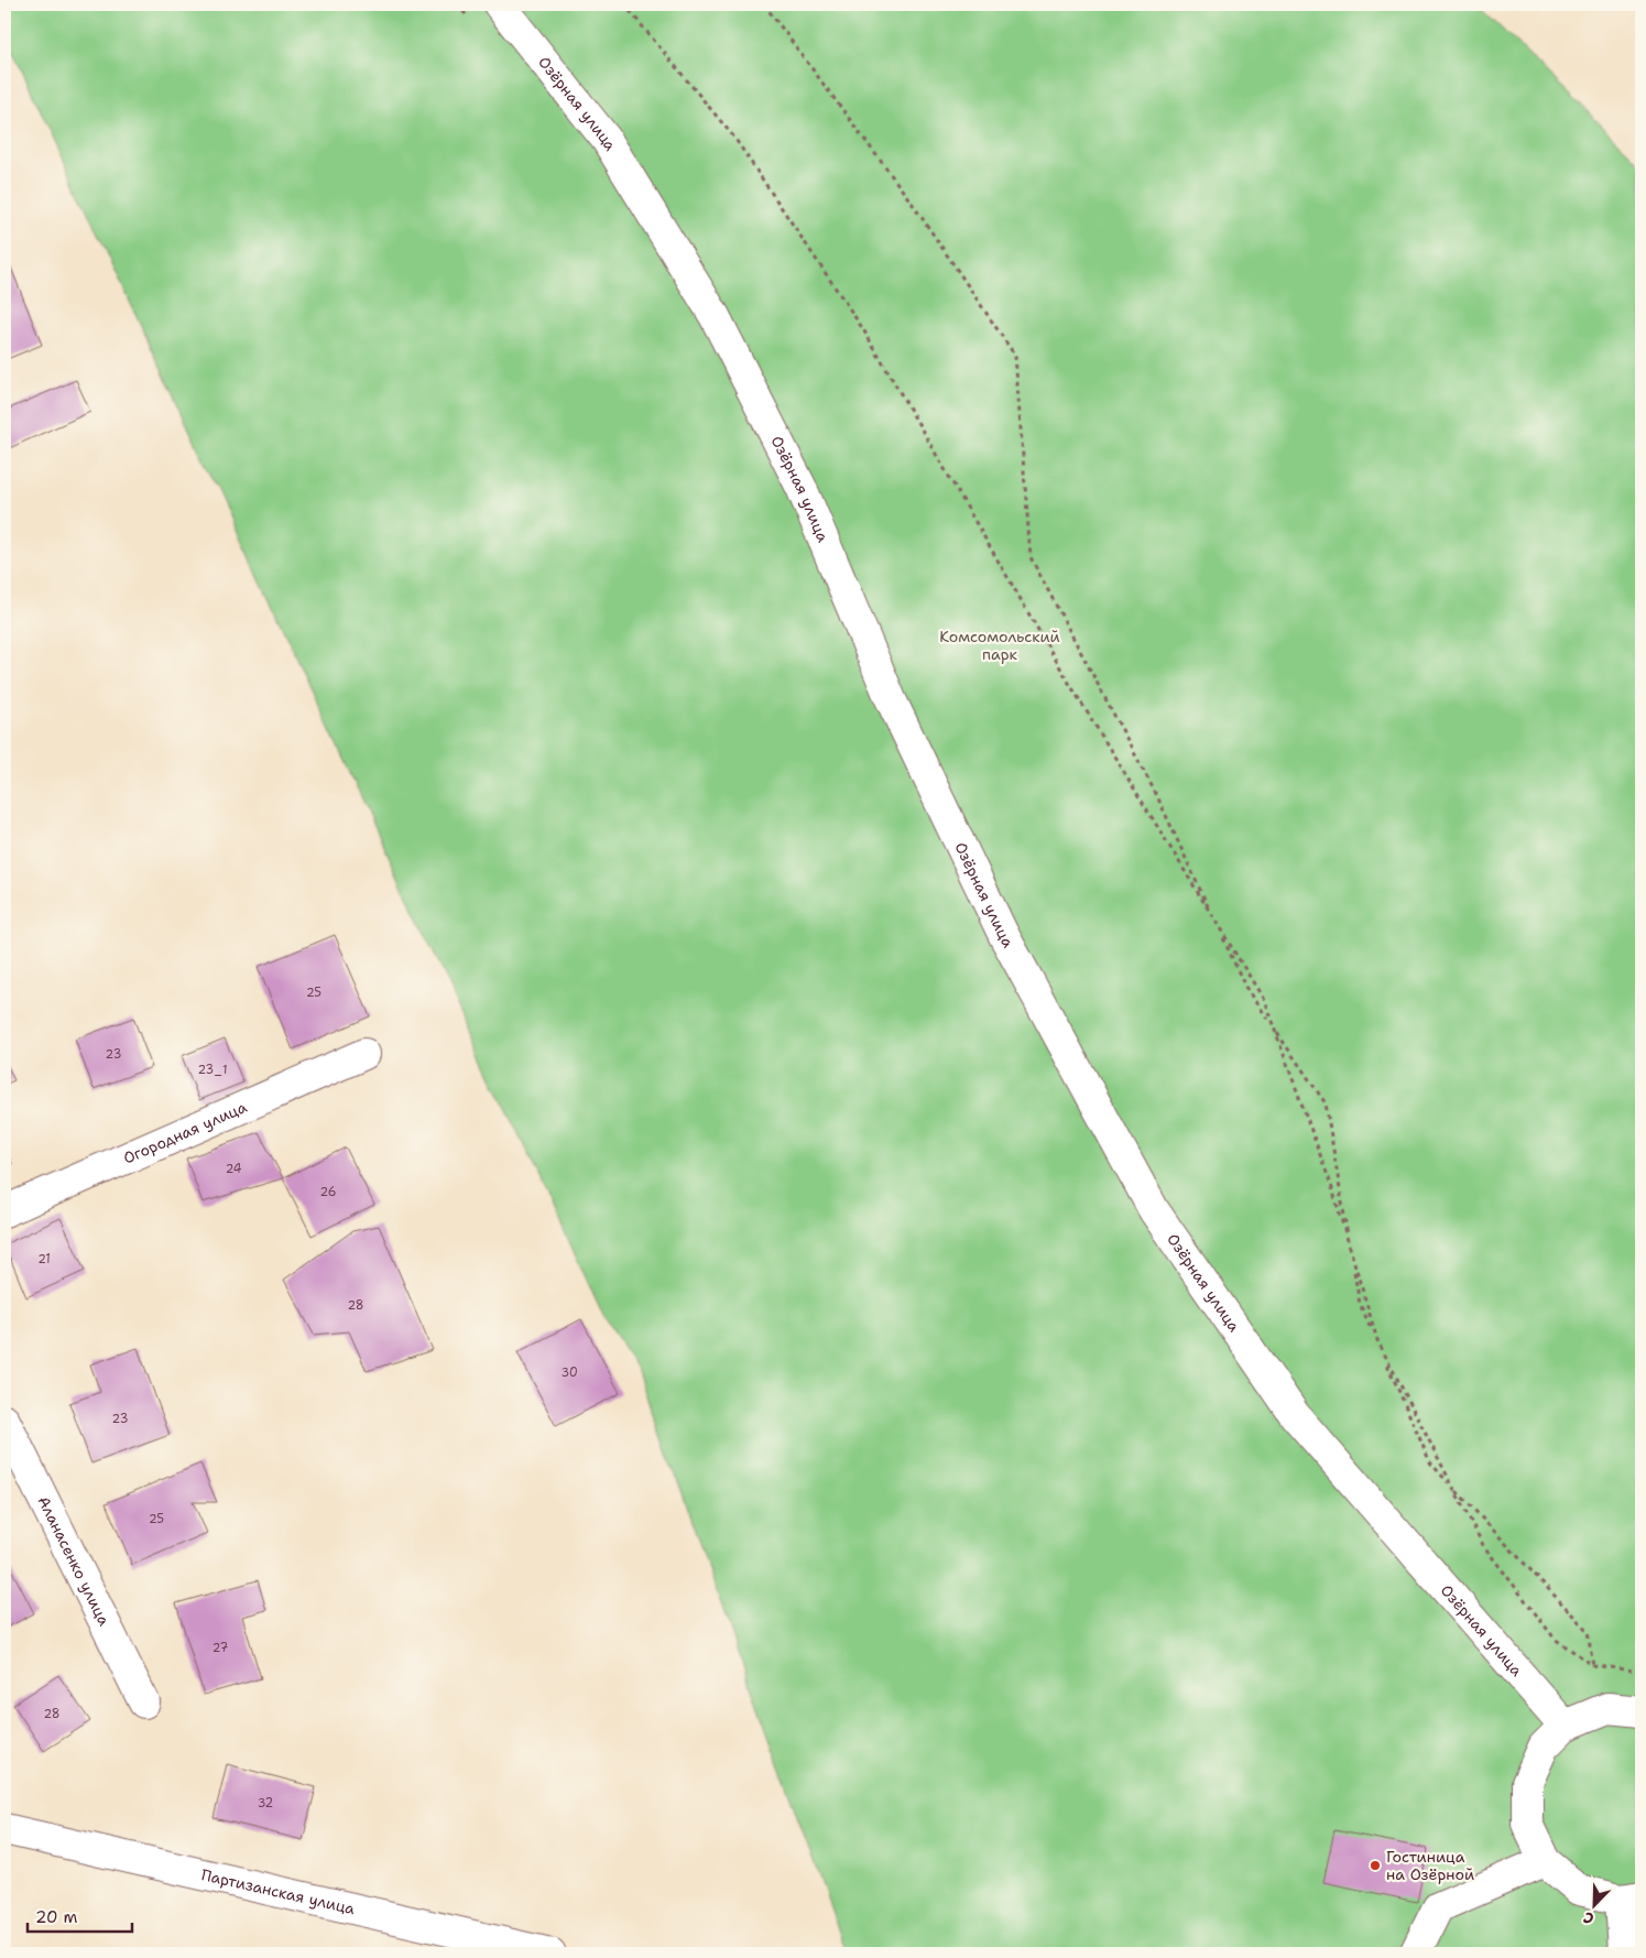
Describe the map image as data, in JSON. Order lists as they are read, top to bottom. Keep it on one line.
{"streets":{"street":["Озёрная улица","Огородная улица","Аланасенко улица","Партизанская улица"]},"parks":["Комсомольский парк"],"places":["Гостиница на Озёрной"],"house_numbers":["25","23","23_1","24","26","21","28","30","23","25","27","28","32"],"scale_bar":"20 m","north":"bottom left"}
